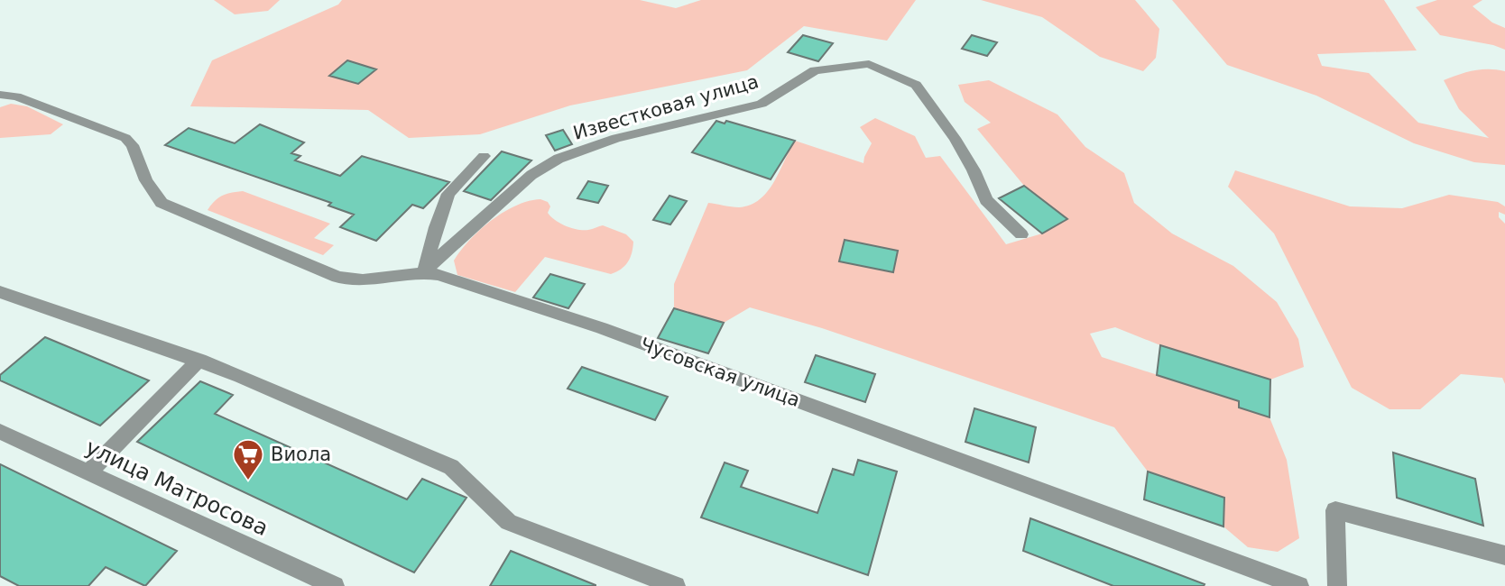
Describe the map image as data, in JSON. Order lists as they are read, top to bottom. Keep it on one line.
{"streets":{"street":["Известковая улица","Чусовская улица","улица Матросова"]},"crossings":[["Известковая улица","Чусовская улица"]],"places":{"supermarket":["Виола"]}}
